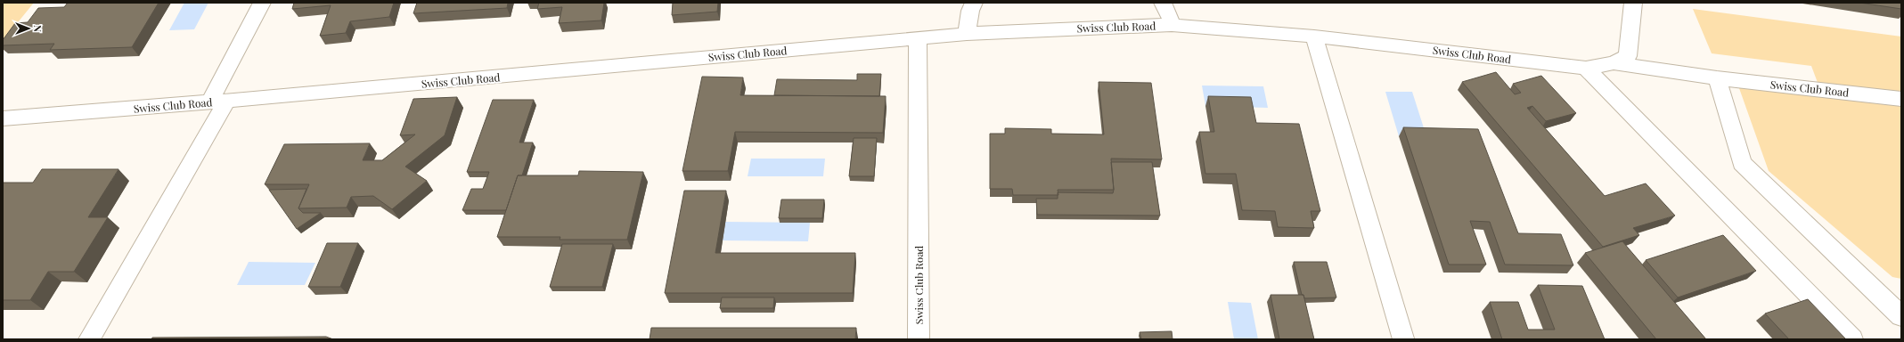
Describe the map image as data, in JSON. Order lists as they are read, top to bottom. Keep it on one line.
{"streets":{"street":["Swiss Club Road"]},"north":"right"}
